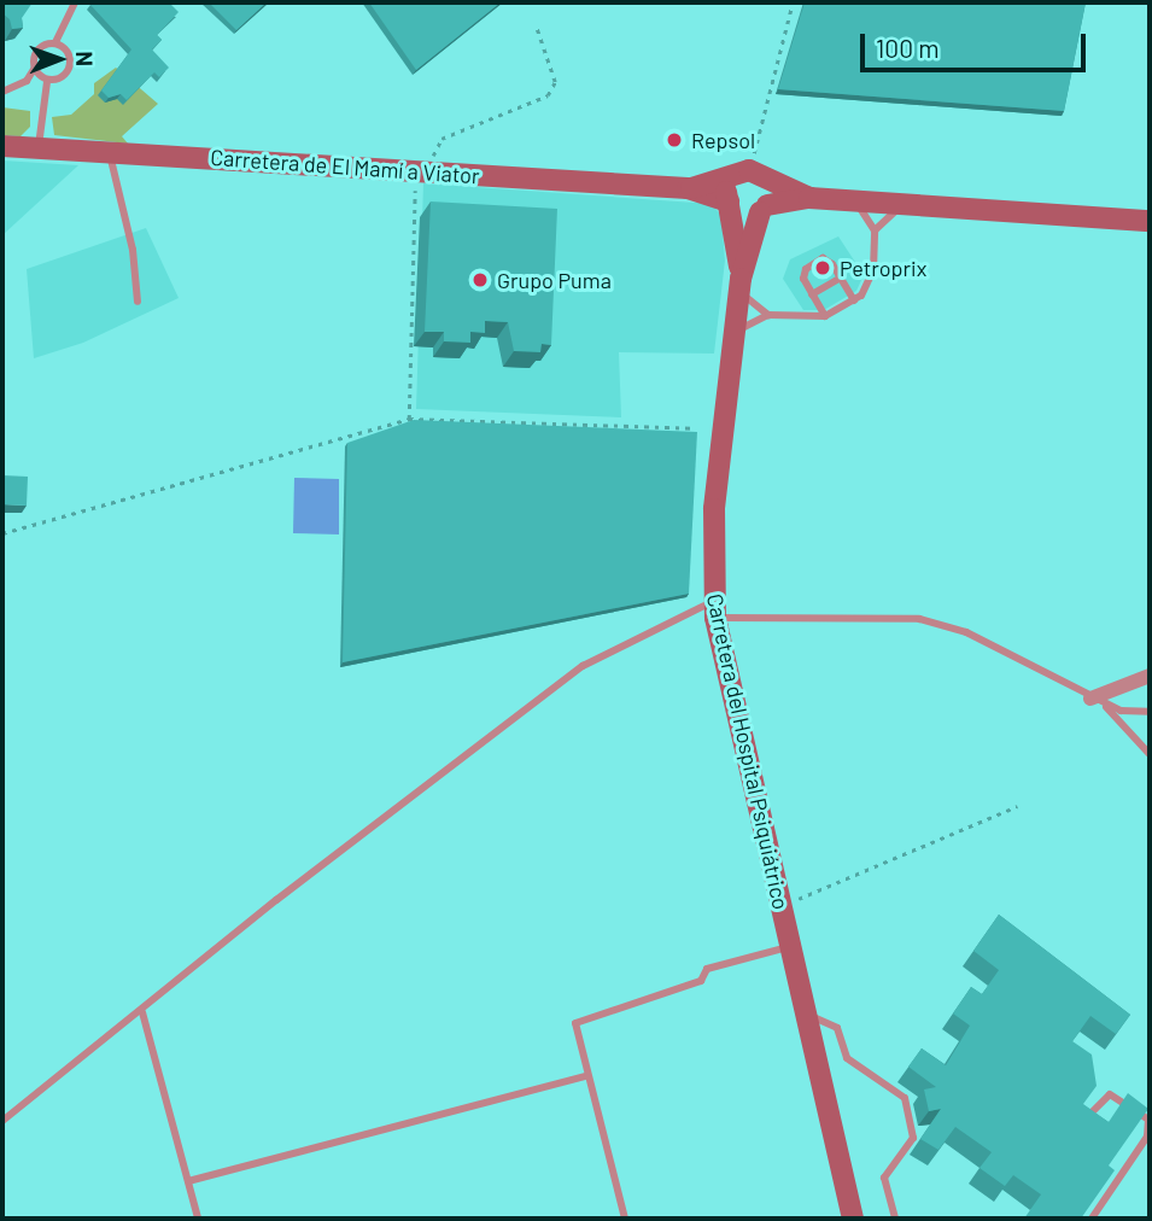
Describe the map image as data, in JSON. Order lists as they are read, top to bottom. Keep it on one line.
{"streets":{"street":["Carretera de El Mamí a Viator","Carretera del Hospital Psiquiátrico"]},"places":["Repsol","Petroprix","Grupo Puma"],"scale_bar":"100 m","north":"right"}
